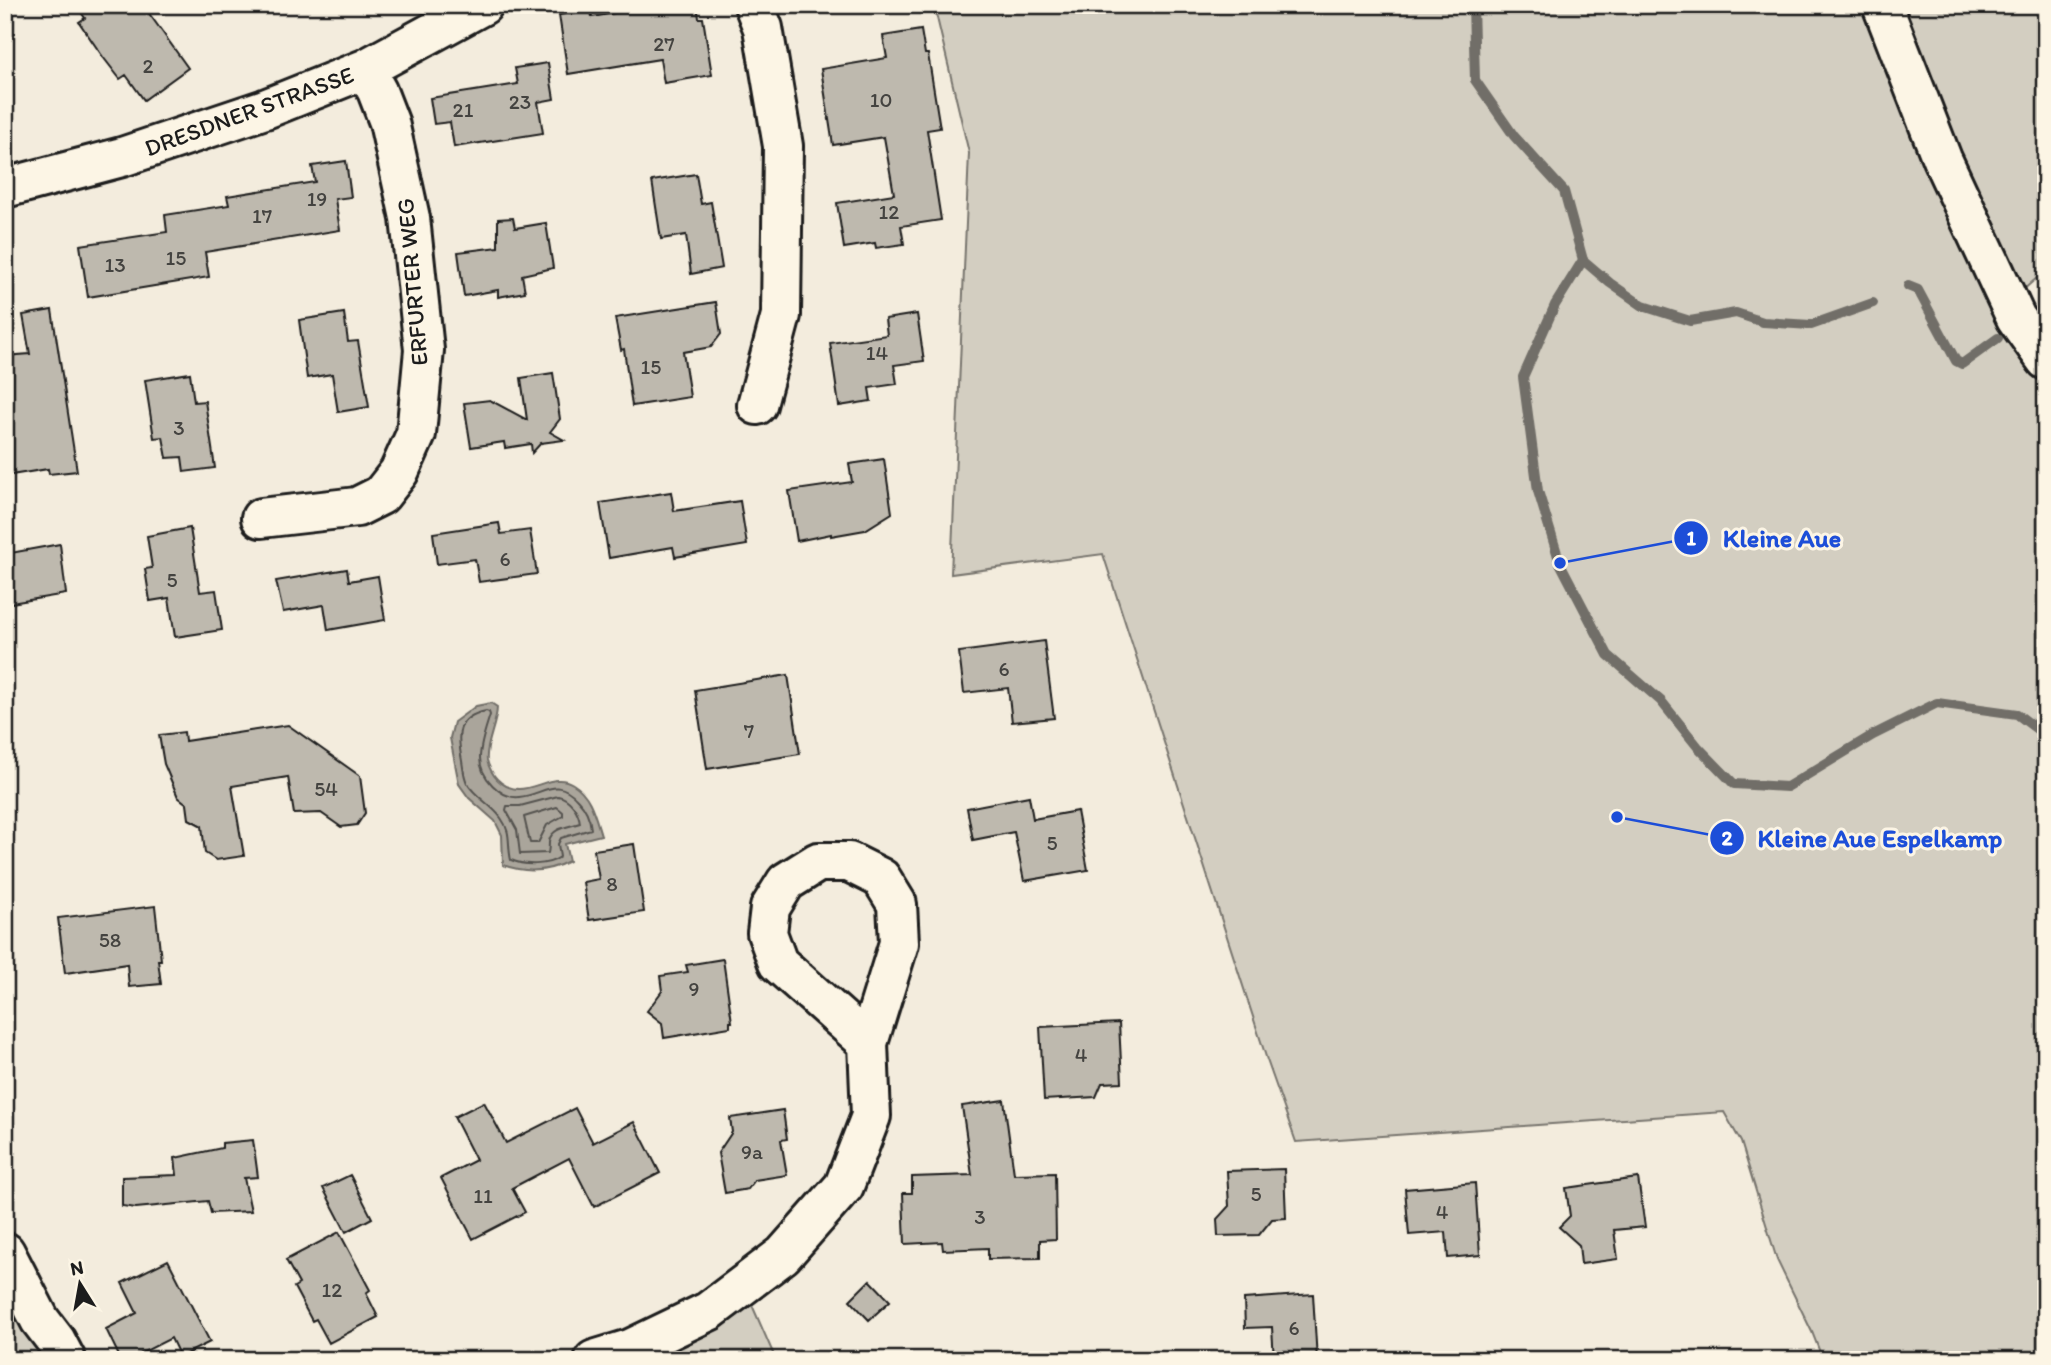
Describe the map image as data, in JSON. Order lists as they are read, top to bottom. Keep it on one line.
{"streets":{"street":["DRESDNER STRASSE","ERFURTER WEG"]},"crossings":[["DRESDNER STRASSE","ERFURTER WEG"]],"places":["Kleine Aue","Kleine Aue Espelkamp"],"house_numbers":["27","2","10","23","21","19","12","17","15","13","14","15","3","6","5","6","7","54","5","8","58","9","4","9a","5","11","4","3","12","6"],"north":"top"}
